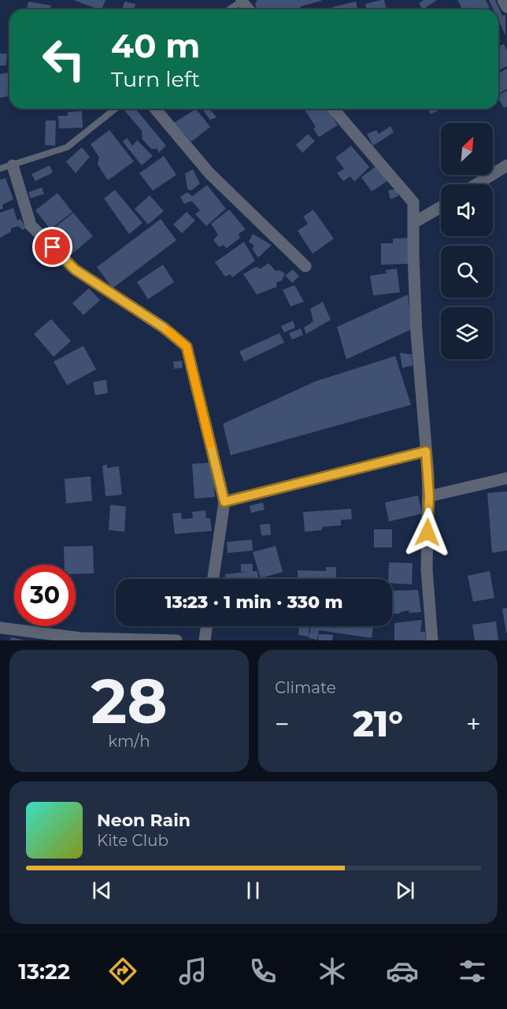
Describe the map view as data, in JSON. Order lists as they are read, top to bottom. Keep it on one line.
{"north":"top right","page":{"turn":["40 m","Turn left"],"limit":"30","trip":"13:23 · 1 min · 330 m","tile":[["28","km/h"],"Climate"],"heat":["−","21°","+"],"song":["Neon Rain","Kite Club"],"tabs":"13:22"}}
